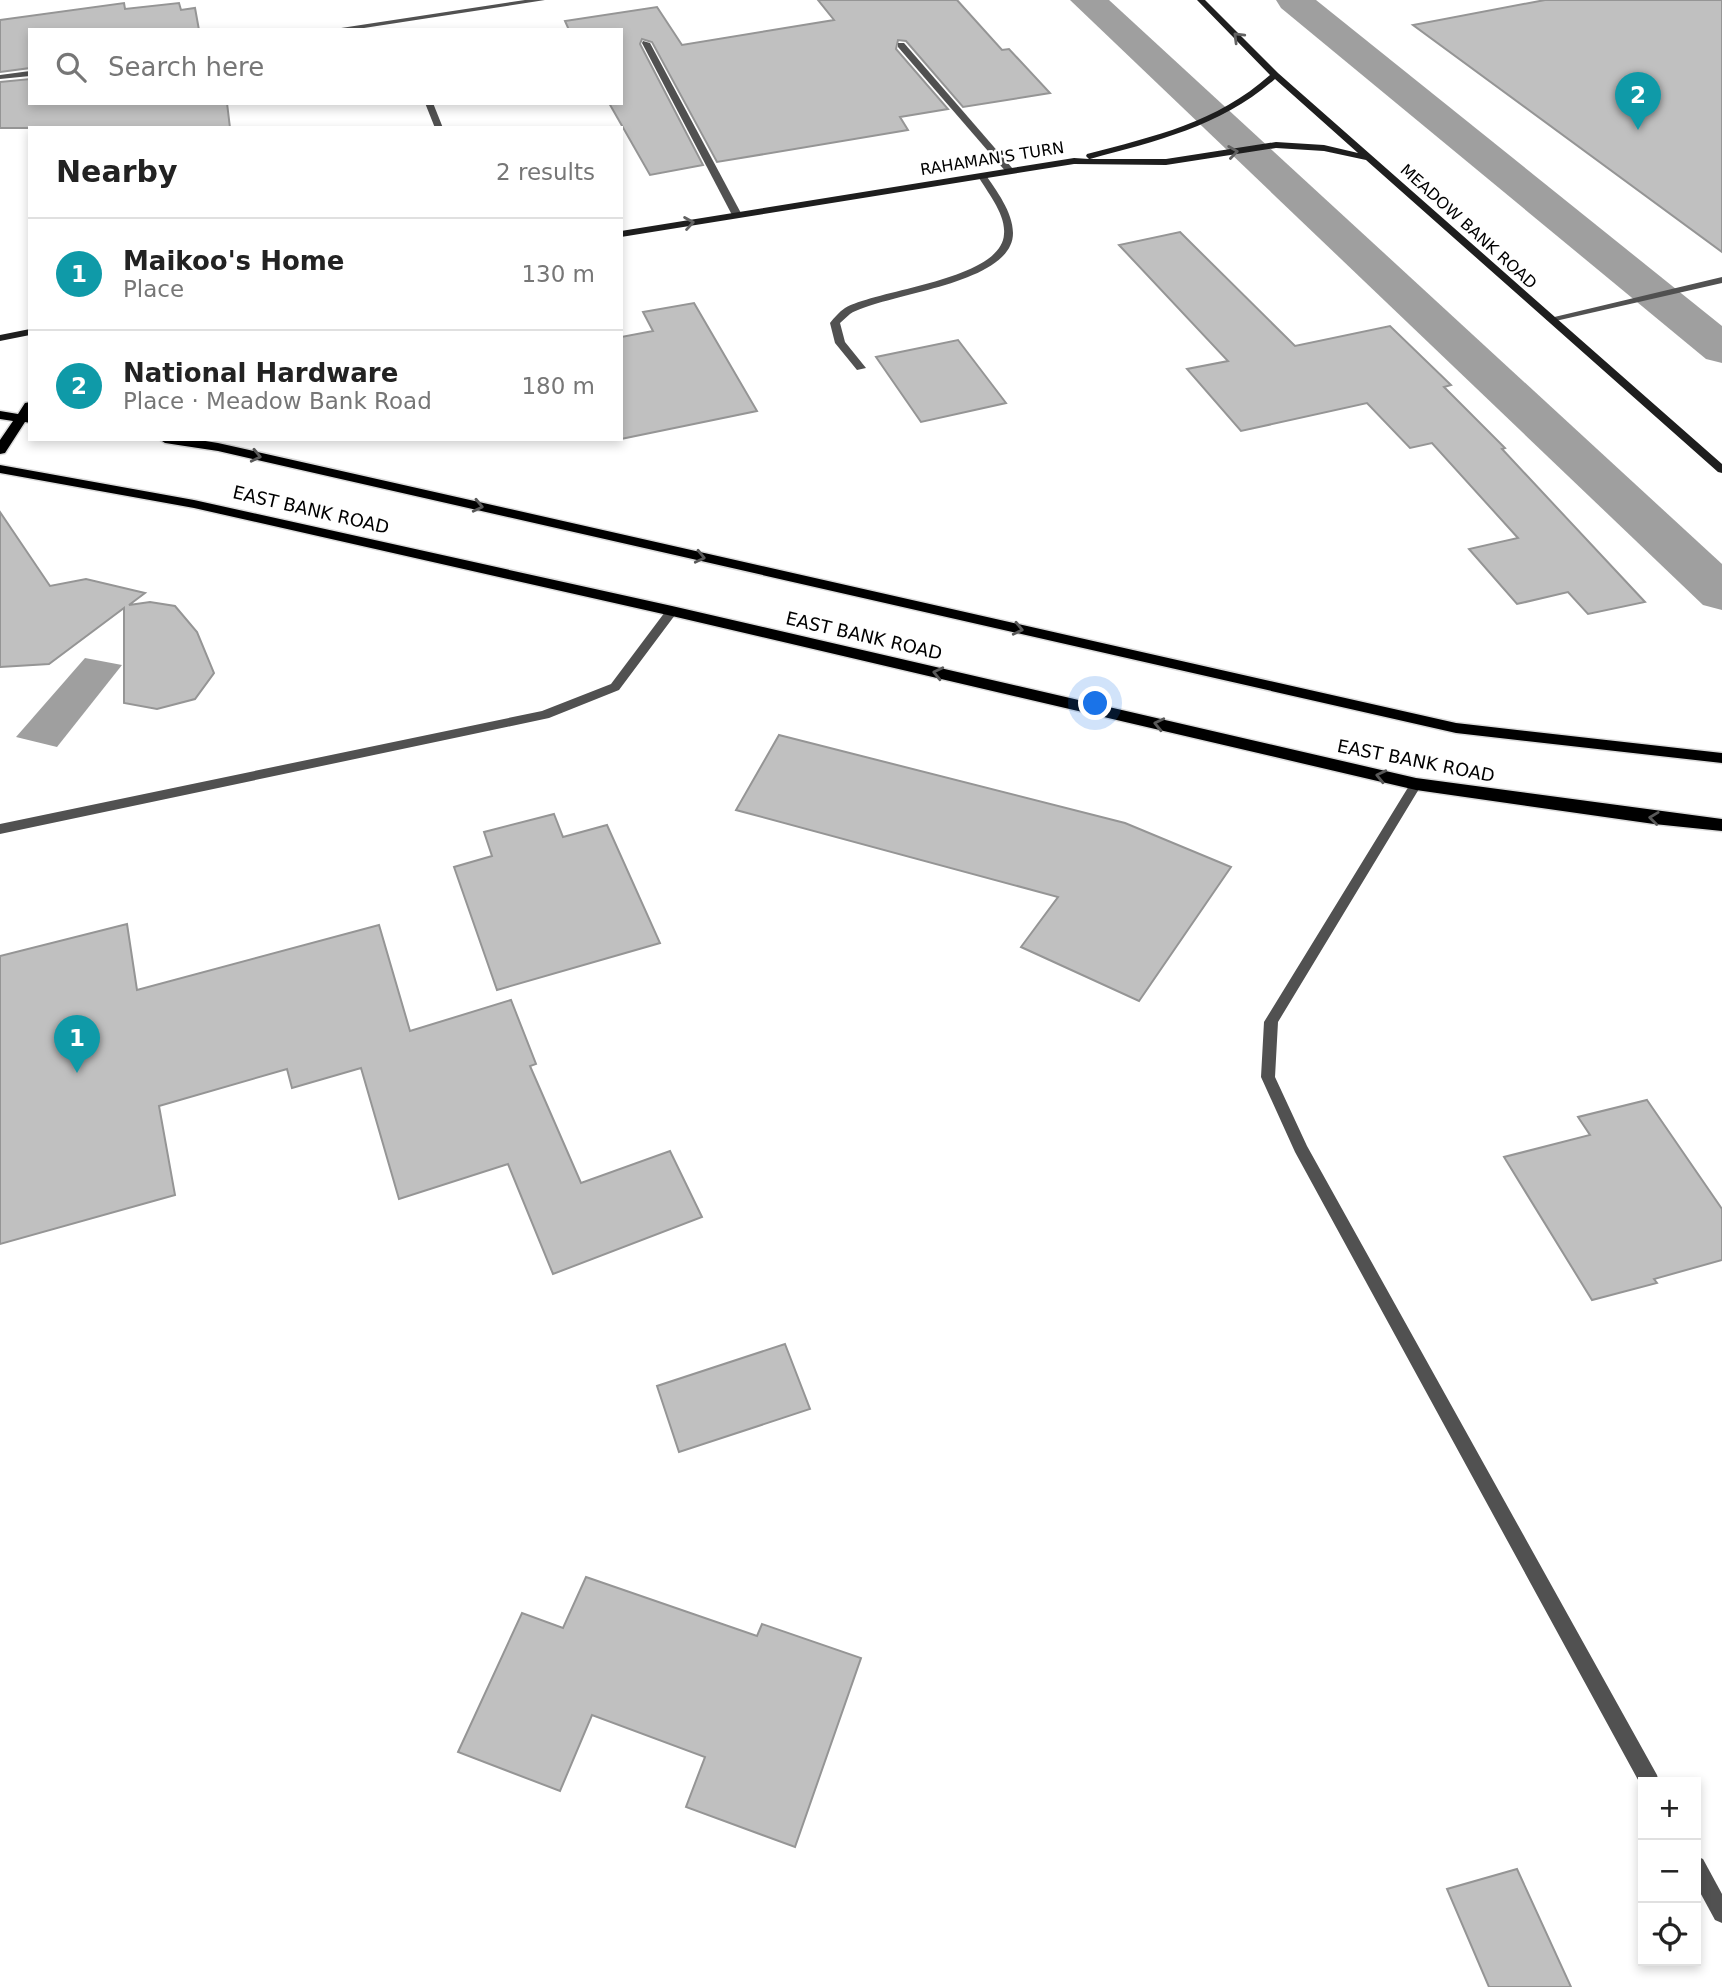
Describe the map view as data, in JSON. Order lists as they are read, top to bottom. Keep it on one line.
{"streets":{"main road":["RAHAMAN'S TURN","MEADOW BANK ROAD","EAST BANK ROAD"]},"crossings":[["RAHAMAN'S TURN","MEADOW BANK ROAD"]],"page":{"search":"Search here","pins":["2","1"],"heading":["Nearby","2 results"],"list":[{"mark":"1","name":"Maikoo's Home","note":"Place","value":"130 m"},{"mark":"2","name":"National Hardware","note":"Place · Meadow Bank Road","value":"180 m"}],"map_buttons":["+","−"]}}
